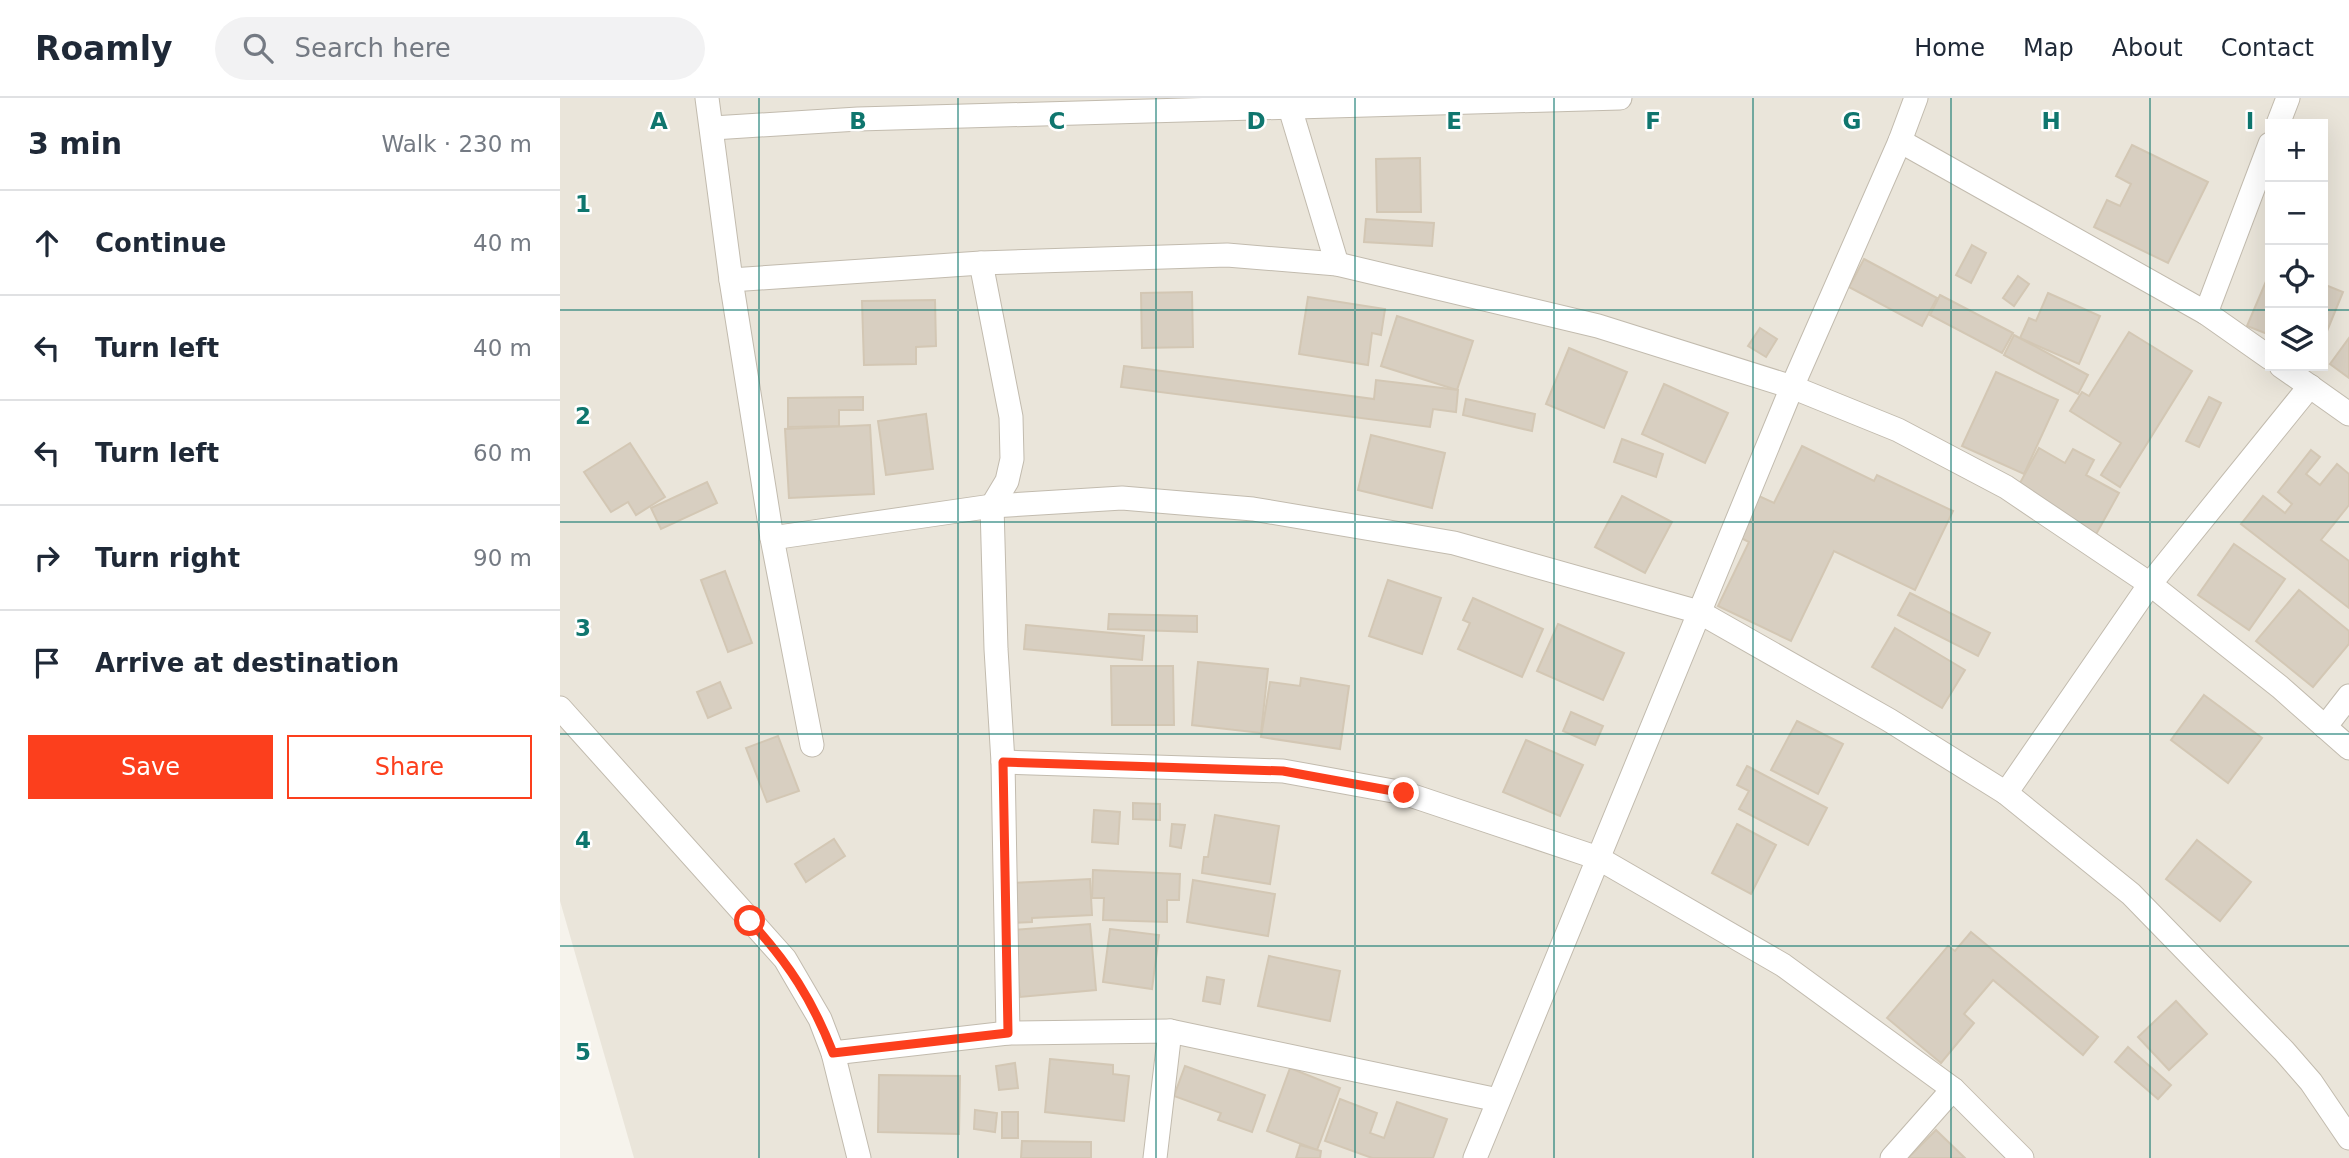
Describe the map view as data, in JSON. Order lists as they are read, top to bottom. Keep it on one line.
{"page":{"header":"Roamly","search":"Search here","nav":["Home","Map","About","Contact"],"heading":["3 min","Walk · 230 m"],"map_buttons":["+","−"],"list":[["Continue","40 m"],["Turn left","40 m"],["Turn left","60 m"],["Turn right","90 m"],"Arrive at destination"],"buttons":["Save","Share"]},"grid":{"columns":["A","B","C","D","E","F","G","H","I"],"rows":["1","2","3","4","5"]}}
